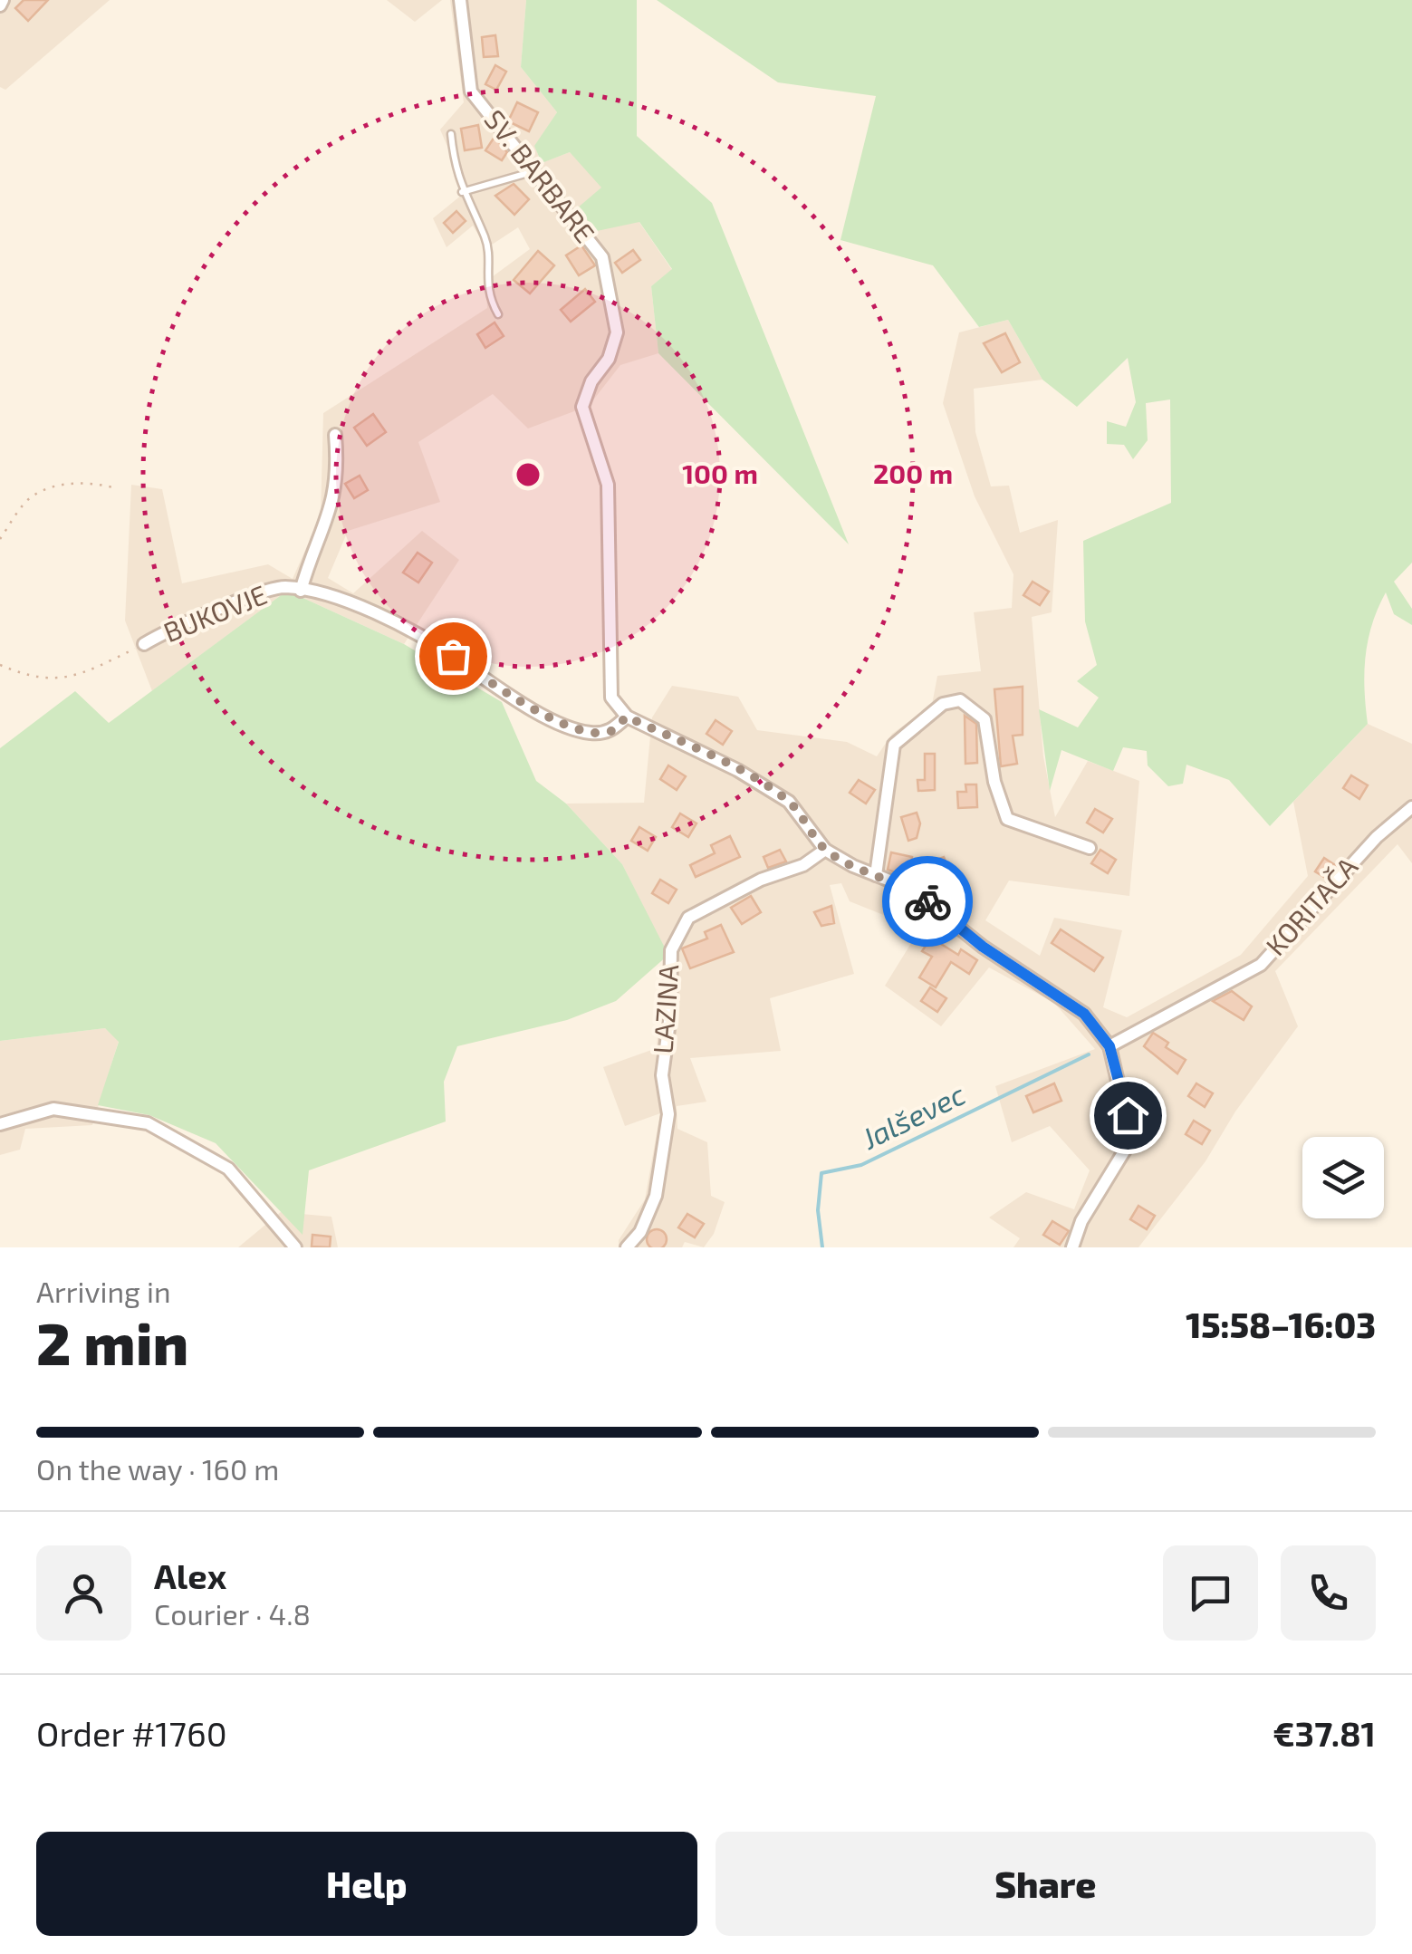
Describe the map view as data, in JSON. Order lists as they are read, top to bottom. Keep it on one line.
{"streets":{"street":["SV. BARBARE","BUKOVJE","KORITAČA","LAZINA"]},"crossings":[["SV. BARBARE","BUKOVJE"]],"water":["Jalševec"],"page":{"heading":["2 min","Arriving in","15:58–16:03"],"panel":["Alex","Courier · 4.8","Order #1760","€37.81"],"bar":"On the way · 160 m","buttons":["Help","Share"]},"rings":["100 m","200 m"]}
